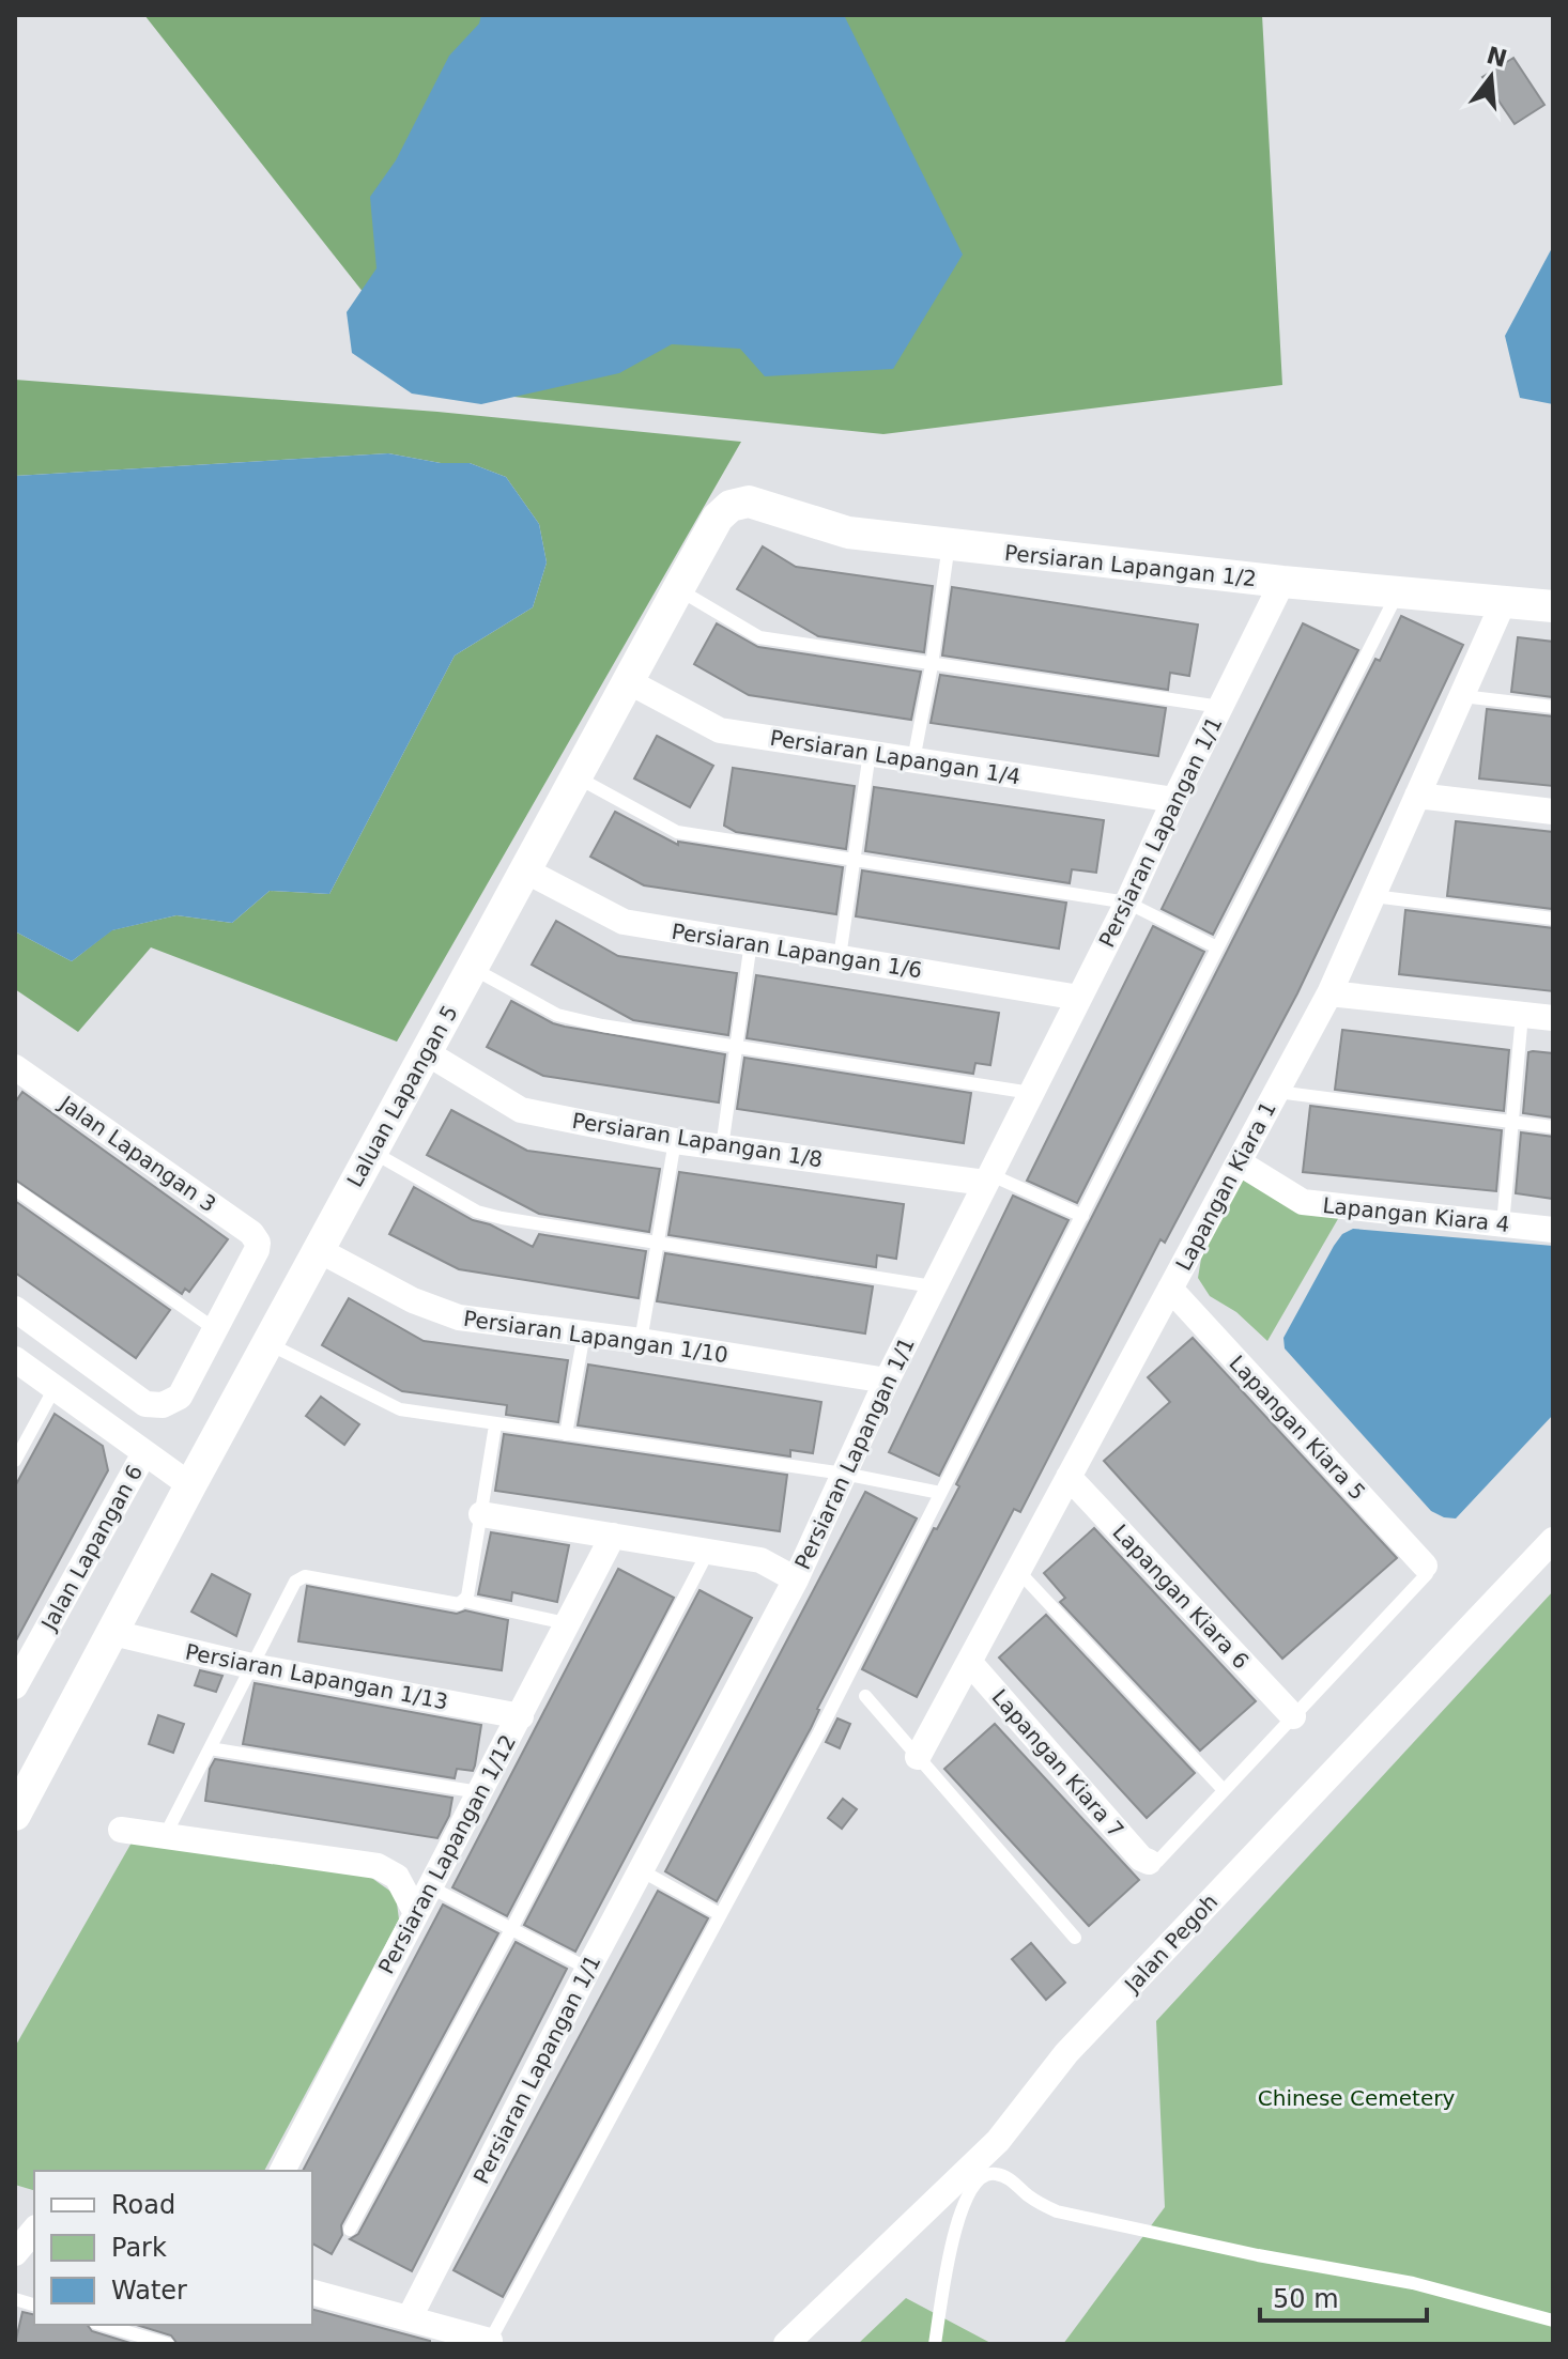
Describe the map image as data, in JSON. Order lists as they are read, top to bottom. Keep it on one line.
{"streets":{"street":["Persiaran Lapangan 1/2","Persiaran Lapangan 1/4","Persiaran Lapangan 1/1","Persiaran Lapangan 1/6","Laluan Lapangan 5","Persiaran Lapangan 1/8","Jalan Lapangan 3","Lapangan Kiara 1","Lapangan Kiara 4","Persiaran Lapangan 1/10","Lapangan Kiara 5","Jalan Lapangan 6","Lapangan Kiara 6","Persiaran Lapangan 1/13","Lapangan Kiara 7","Persiaran Lapangan 1/12","Jalan Pegoh"]},"crossings":[["Persiaran Lapangan 1/2","Persiaran Lapangan 1/1"],["Persiaran Lapangan 1/2","Laluan Lapangan 5"],["Persiaran Lapangan 1/2","Lapangan Kiara 1"],["Persiaran Lapangan 1/4","Persiaran Lapangan 1/1"],["Persiaran Lapangan 1/4","Laluan Lapangan 5"],["Persiaran Lapangan 1/1","Persiaran Lapangan 1/6"],["Persiaran Lapangan 1/1","Persiaran Lapangan 1/8"],["Persiaran Lapangan 1/1","Persiaran Lapangan 1/10"],["Persiaran Lapangan 1/6","Laluan Lapangan 5"],["Laluan Lapangan 5","Persiaran Lapangan 1/8"],["Laluan Lapangan 5","Persiaran Lapangan 1/10"],["Laluan Lapangan 5","Persiaran Lapangan 1/13"],["Lapangan Kiara 1","Lapangan Kiara 4"],["Lapangan Kiara 1","Lapangan Kiara 5"],["Lapangan Kiara 1","Lapangan Kiara 6"],["Lapangan Kiara 1","Lapangan Kiara 7"],["Persiaran Lapangan 1/13","Persiaran Lapangan 1/12"]],"parks":["Chinese Cemetery"],"legend":["Road","Park","Water"],"scale_bar":"50 m","north":"top"}
